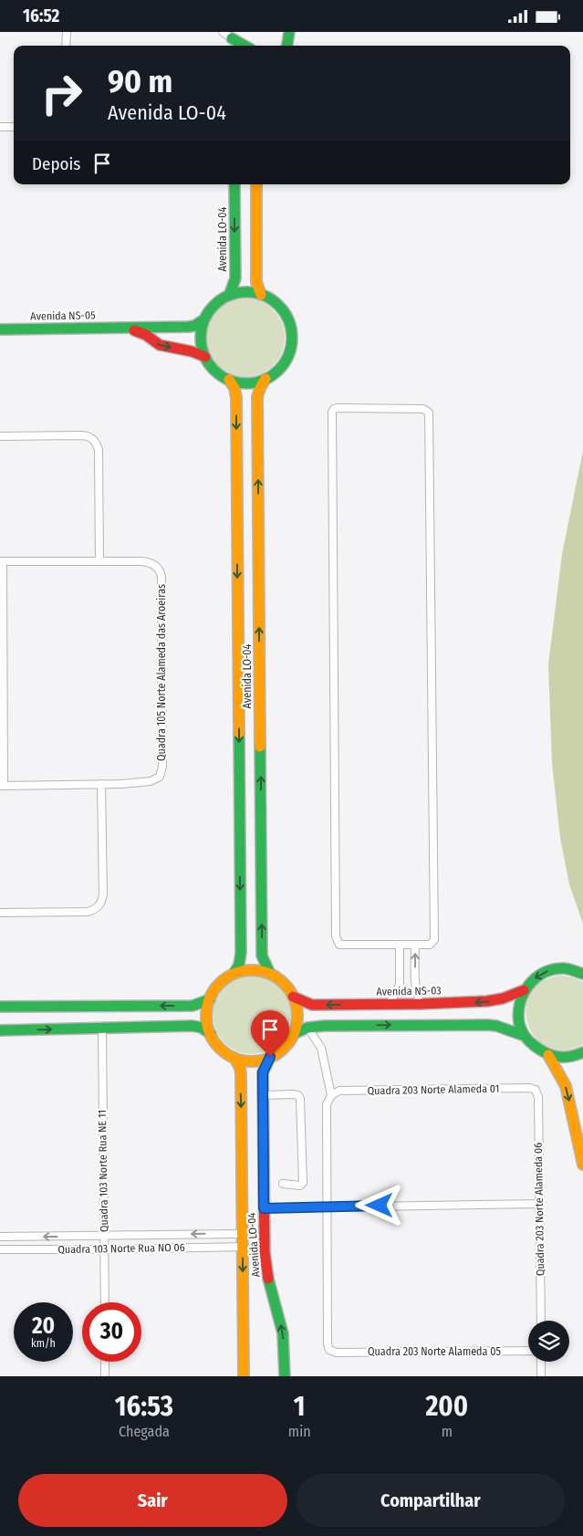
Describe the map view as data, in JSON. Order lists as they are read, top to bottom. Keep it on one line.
{"streets":{"street":["Avenida LO-04","Avenida NS-05","Quadra 105 Norte Alameda das Aroeiras","Avenida NS-03","Quadra 203 Norte Alameda 01","Quadra 103 Norte Rua NE 11","Quadra 203 Norte Alameda 06","Quadra 103 Norte Rua NO 06","Quadra 203 Norte Alameda 05"]},"crossings":[["Avenida LO-04","Avenida NS-05"],["Avenida LO-04","Avenida NS-03"],["Avenida LO-04","Quadra 103 Norte Rua NO 06"],["Quadra 203 Norte Alameda 01","Quadra 203 Norte Alameda 06"],["Quadra 103 Norte Rua NE 11","Quadra 103 Norte Rua NO 06"]],"page":{"status":"16:52","turn":["90 m","Avenida LO-04"],"then":"Depois","speed":"20 km/h","limit":"30","eta":["16:53","Chegada","1","min","200","m"],"buttons":["Sair","Compartilhar"]}}
